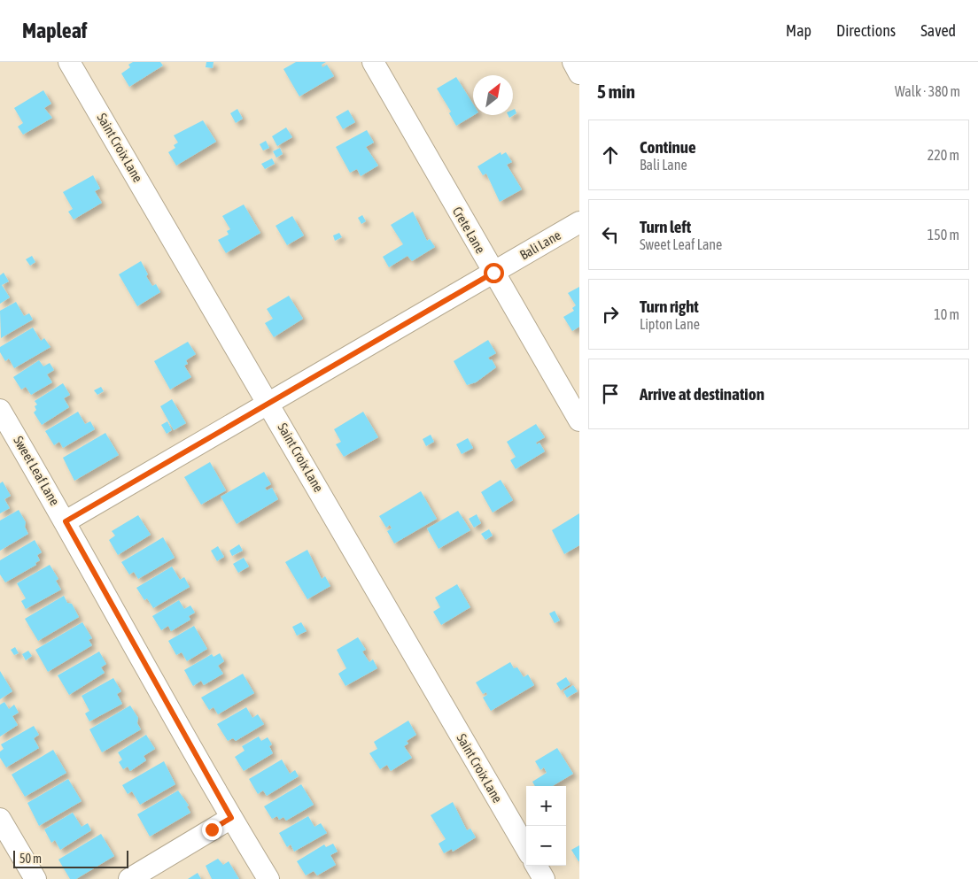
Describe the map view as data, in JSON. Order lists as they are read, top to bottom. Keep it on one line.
{"streets":{"street":["Saint Croix Lane","Crete Lane","Bali Lane","Sweet Leaf Lane"]},"crossings":[["Saint Croix Lane","Bali Lane"],["Crete Lane","Bali Lane"],["Bali Lane","Sweet Leaf Lane"]],"scale_bar":"50 m","north":"top right","page":{"header":"Mapleaf","nav":["Map","Directions","Saved"],"heading":["5 min","Walk · 380 m"],"list":[["Continue","Bali Lane","220 m"],["Turn left","Sweet Leaf Lane","150 m"],["Turn right","Lipton Lane","10 m"],"Arrive at destination"],"map_buttons":["+","−"],"scale":"50 m"}}
